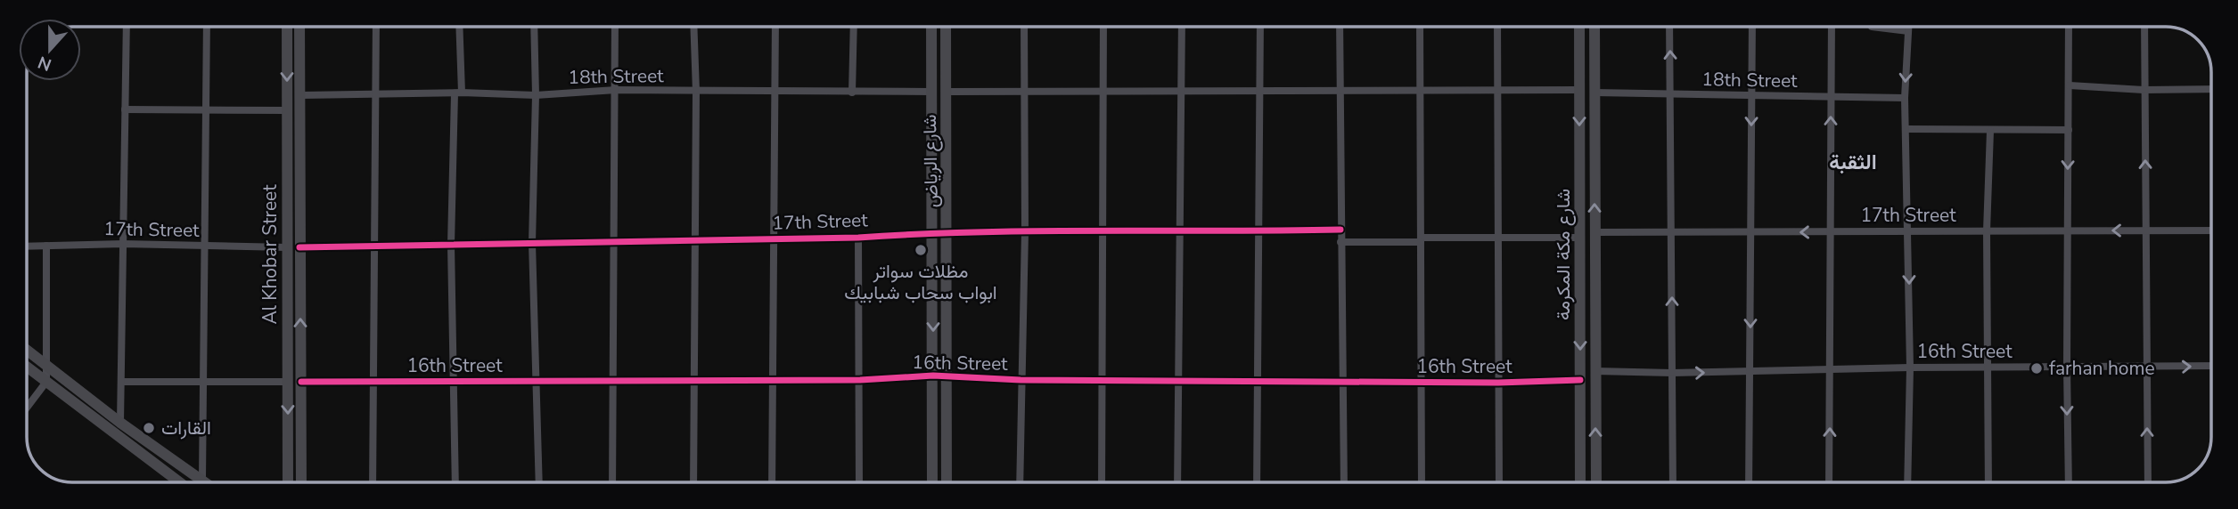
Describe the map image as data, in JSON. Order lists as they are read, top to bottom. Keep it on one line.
{"streets":{"main road":["شارع الرياض","Al Khobar Street","شارع مكة المكرمة"],"street":["18th Street","17th Street","16th Street"]},"crossings":[["18th Street","شارع الرياض"],["18th Street","Al Khobar Street"],["18th Street","شارع مكة المكرمة"],["شارع الرياض","17th Street"],["شارع الرياض","16th Street"],["17th Street","Al Khobar Street"],["17th Street","شارع مكة المكرمة"],["Al Khobar Street","16th Street"],["شارع مكة المكرمة","16th Street"]],"districts":["الثقبة"],"places":["مظلات سواتر ابواب سحاب شبابيك","farhan home","القارات"],"north":"bottom"}
